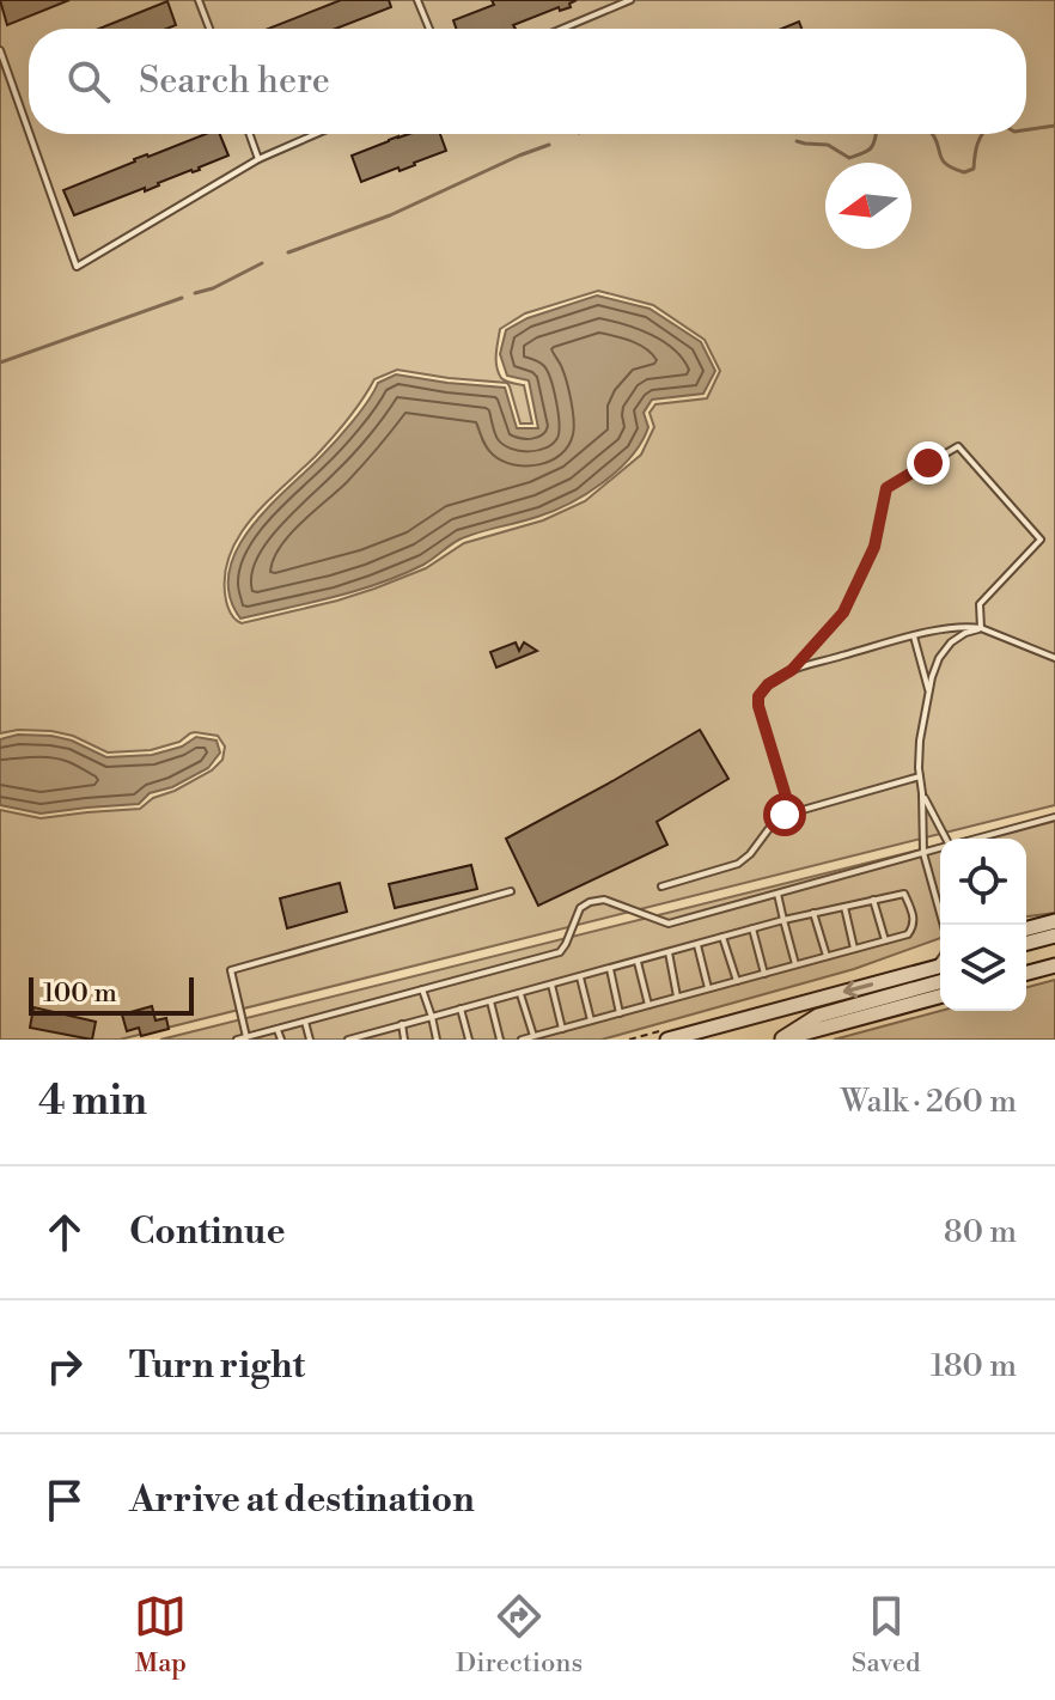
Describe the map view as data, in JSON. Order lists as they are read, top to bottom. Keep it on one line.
{"scale_bar":"100 m","north":"left","page":{"search":"Search here","scale":"100 m","heading":["4 min","Walk · 260 m"],"list":[["Continue","80 m"],["Turn right","180 m"],"Arrive at destination"],"nav":["Map","Directions","Saved"]}}
